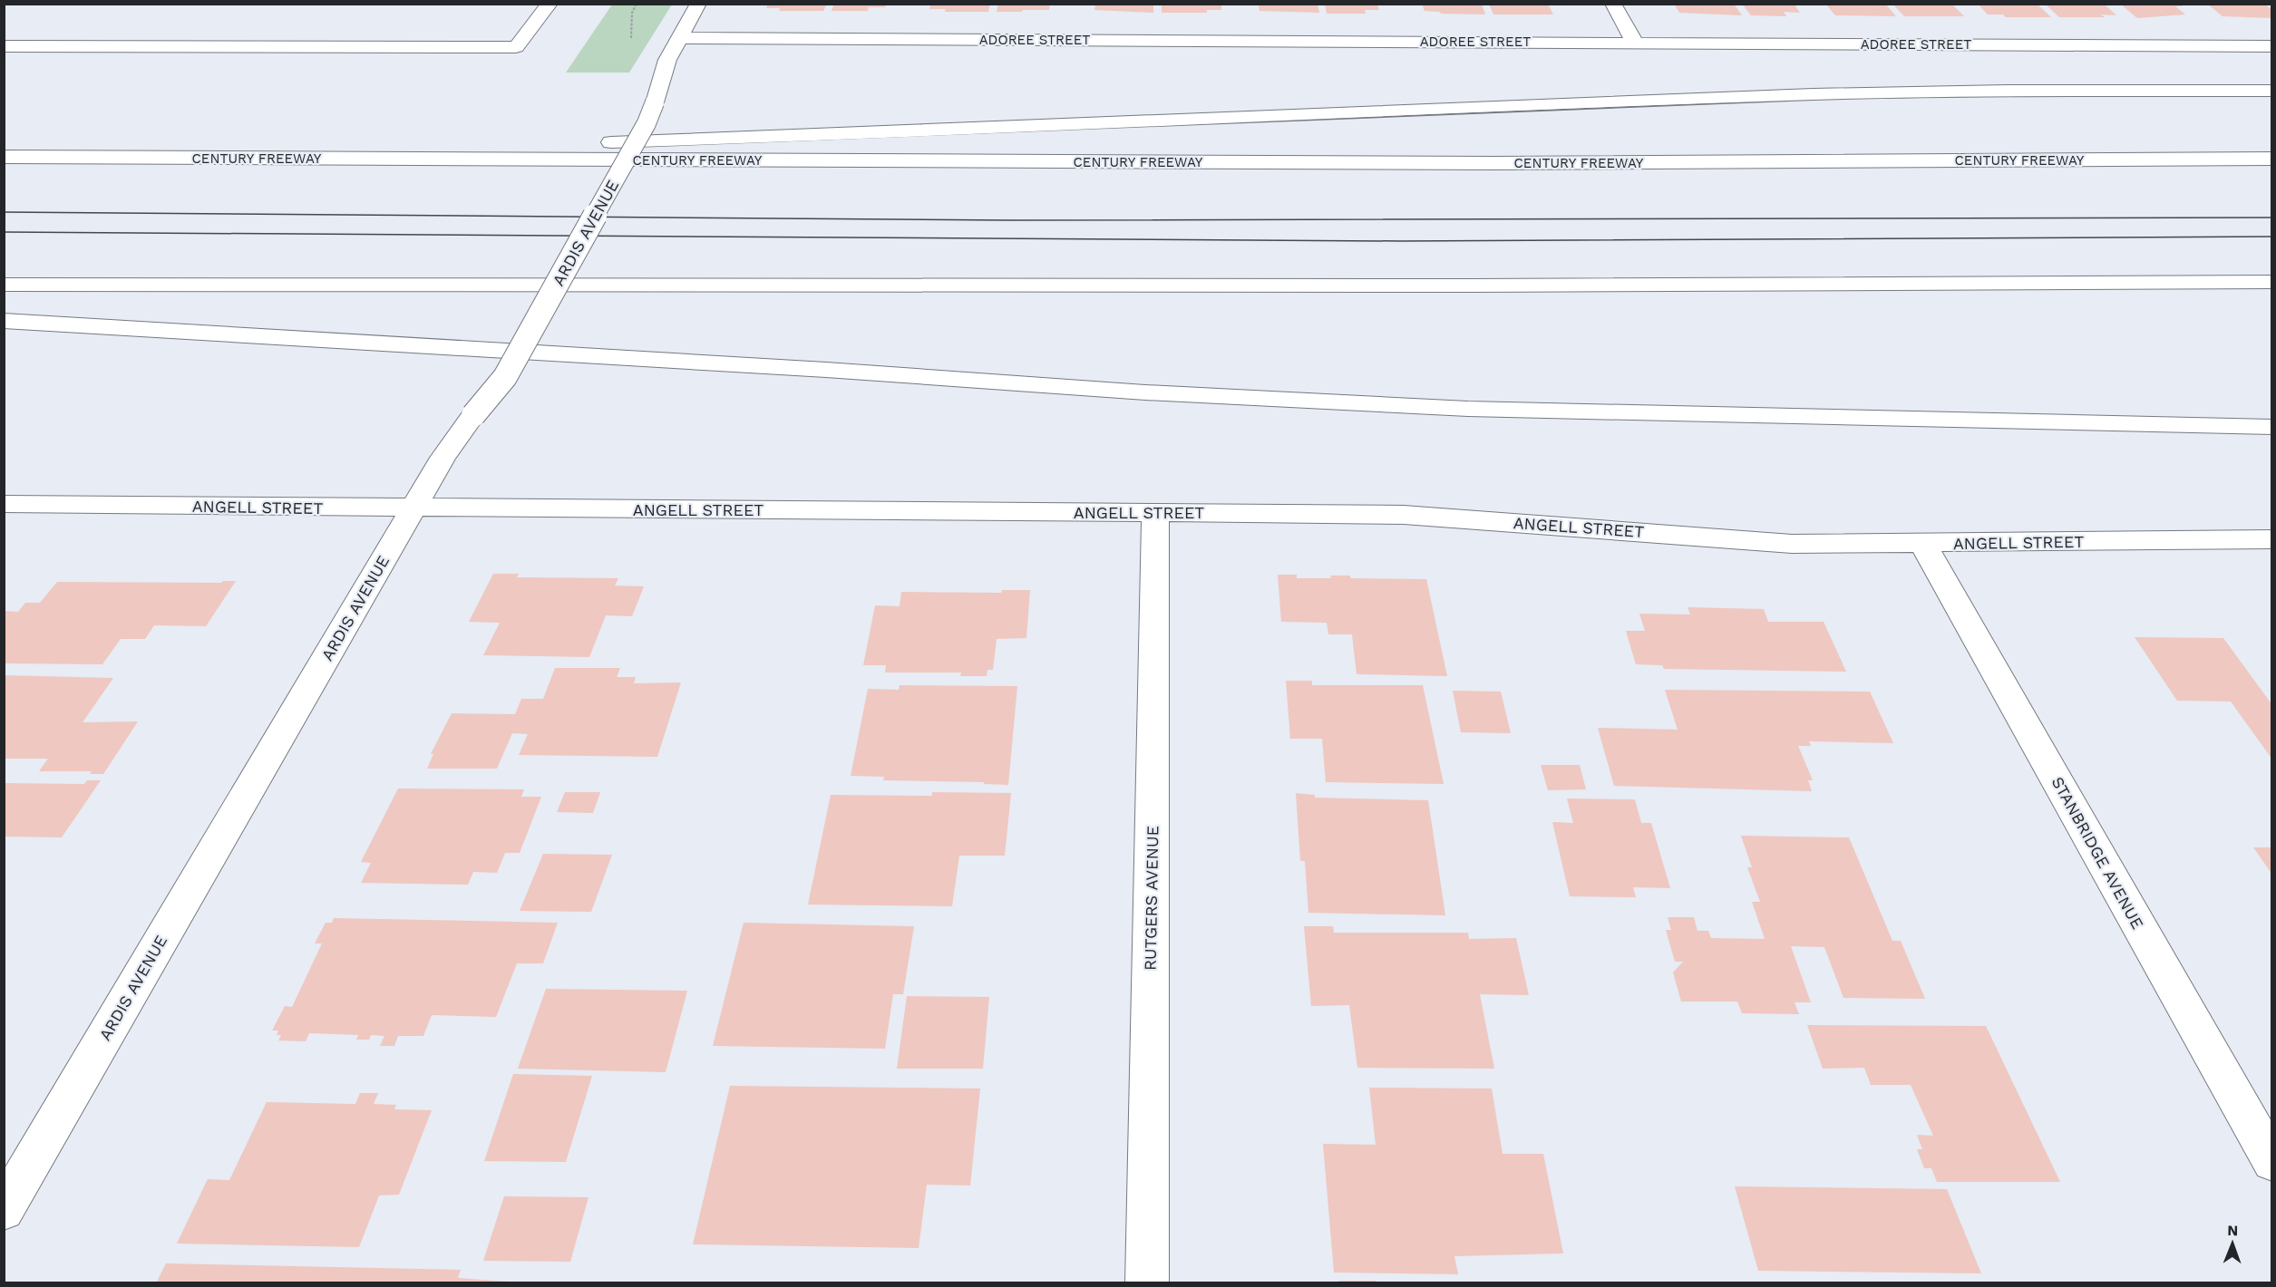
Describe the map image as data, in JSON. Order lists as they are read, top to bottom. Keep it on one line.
{"streets":{"main road":["ADOREE STREET","CENTURY FREEWAY","ARDIS AVENUE","ANGELL STREET","STANBRIDGE AVENUE","RUTGERS AVENUE"]},"crossings":[["ADOREE STREET","ARDIS AVENUE"],["ARDIS AVENUE","ANGELL STREET"],["ANGELL STREET","STANBRIDGE AVENUE"],["ANGELL STREET","RUTGERS AVENUE"]],"north":"top"}
